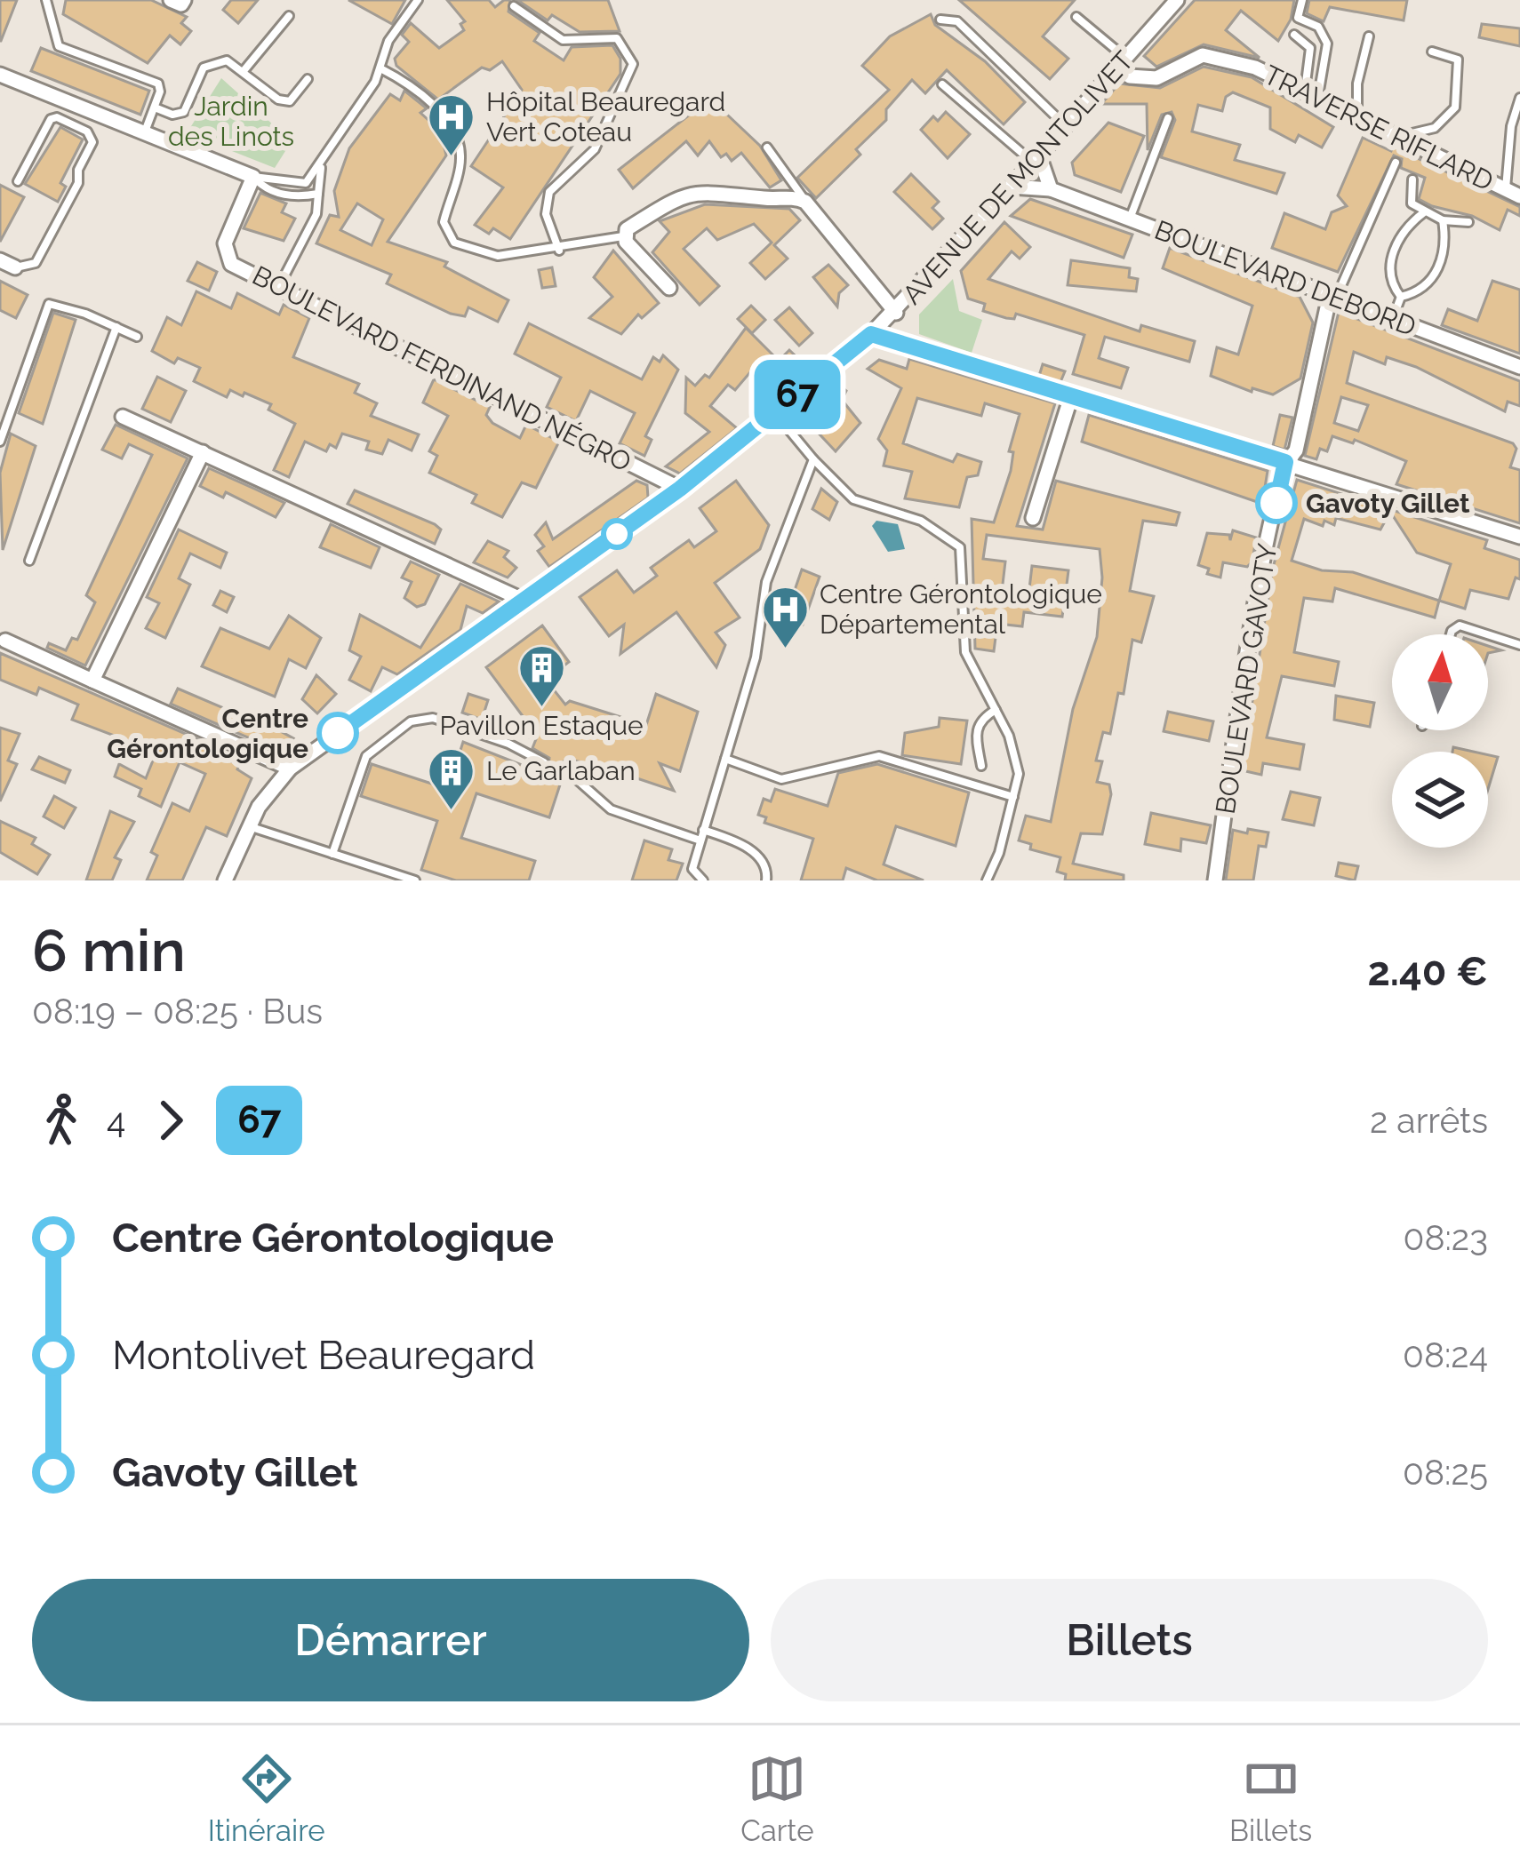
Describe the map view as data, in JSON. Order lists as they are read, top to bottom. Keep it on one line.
{"streets":{"street":["TRAVERSE RIFLARD","AVENUE DE MONTOLIVET","BOULEVARD DEBORD","BOULEVARD FERDINAND NÉGRO","BOULEVARD GAVOTY"]},"crossings":[["TRAVERSE RIFLARD","AVENUE DE MONTOLIVET"],["AVENUE DE MONTOLIVET","BOULEVARD DEBORD"],["AVENUE DE MONTOLIVET","BOULEVARD FERDINAND NÉGRO"],["BOULEVARD DEBORD","BOULEVARD GAVOTY"]],"parks":["Jardin des Linots"],"places":{"hospital":["Hôpital Beauregard Vert Coteau","Centre Gérontologique Départemental"],"other":["Gavoty Gillet","Centre Gérontologique"],"building":["Pavillon Estaque","Le Garlaban"]},"lines":["bus line 67"],"north":"top","page":{"on_map":"67","heading":["6 min","08:19 – 08:25 · Bus","2.40 €"],"legs":["4","67","2 arrêts"],"list":[{"name":"Centre Gérontologique","value":"08:23"},{"name":"Montolivet Beauregard","value":"08:24"},{"name":"Gavoty Gillet","value":"08:25"}],"buttons":["Démarrer","Billets"],"tabs":["Itinéraire","Carte","Billets"]}}
